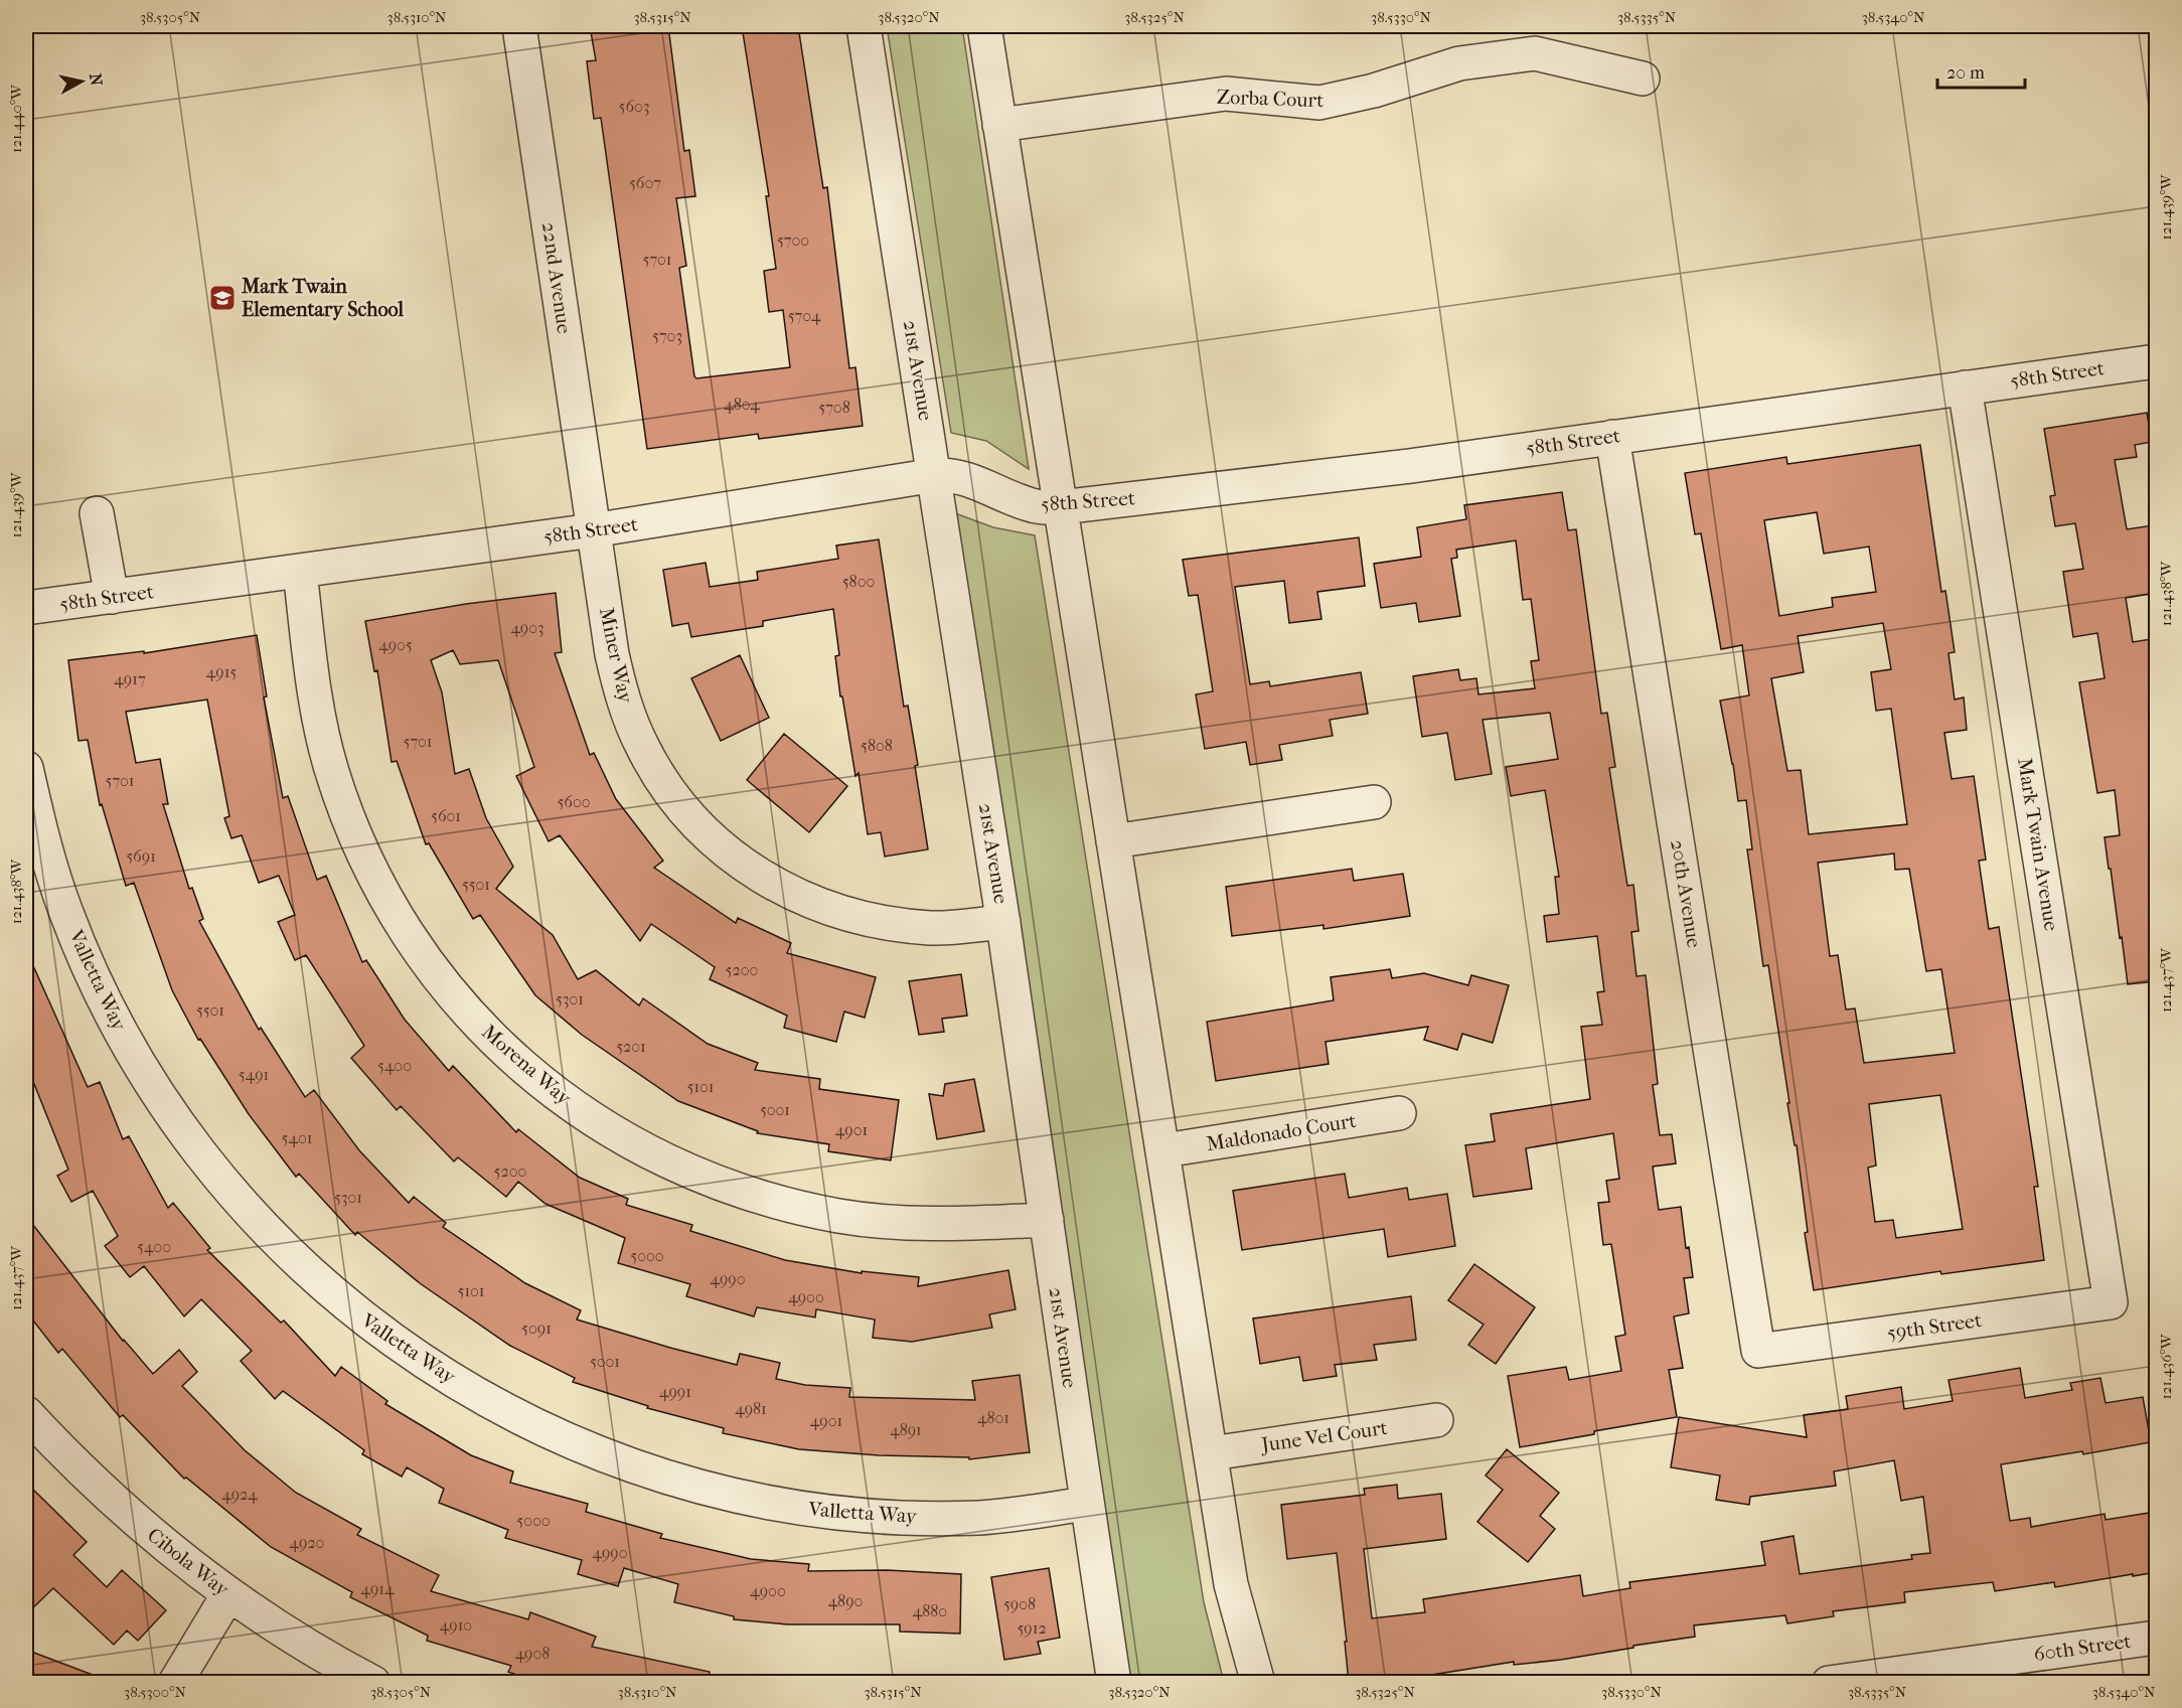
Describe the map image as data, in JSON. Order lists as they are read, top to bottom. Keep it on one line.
{"streets":{"street":["Zorba Court","22nd Avenue","21st Avenue","58th Street","Miner Way","Mark Twain Avenue","20th Avenue","Valletta Way","Morena Way","Maldonado Court","59th Street","June Vel Court","Cibola Way","60th Street"]},"crossings":[["22nd Avenue","58th Street"],["22nd Avenue","Miner Way"],["21st Avenue","58th Street"],["21st Avenue","Miner Way"],["21st Avenue","Valletta Way"],["21st Avenue","Morena Way"],["58th Street","Miner Way"],["58th Street","Mark Twain Avenue"],["58th Street","20th Avenue"],["58th Street","Morena Way"],["Mark Twain Avenue","59th Street"],["20th Avenue","59th Street"]],"places":{"school or university":["Mark Twain Elementary School"]},"house_numbers":["5603","5607","5700","5701","5704","5703","4804","5708","5800","4903","4905","4915","4917","5701","5808","5701","5600","5601","5691","5501","5200","5301","5501","5201","5400","5491","5101","5001","4901","5401","5200","5301","5400","5000","4990","5101","4900","5091","5001","4991","4981","4801","4901","4891","4924","5000","4920","4990","4914","4900","4890","5908","4880","4910","5912","4908"],"scale_bar":"20 m","north":"right","coordinates":["38.5305°N","38.5310°N","38.5315°N","38.5320°N","38.5325°N","38.5330°N","38.5335°N","38.5340°N","121.440°W","121.439°W","121.438°W","121.437°W","121.436°W","38.5300°N"]}
